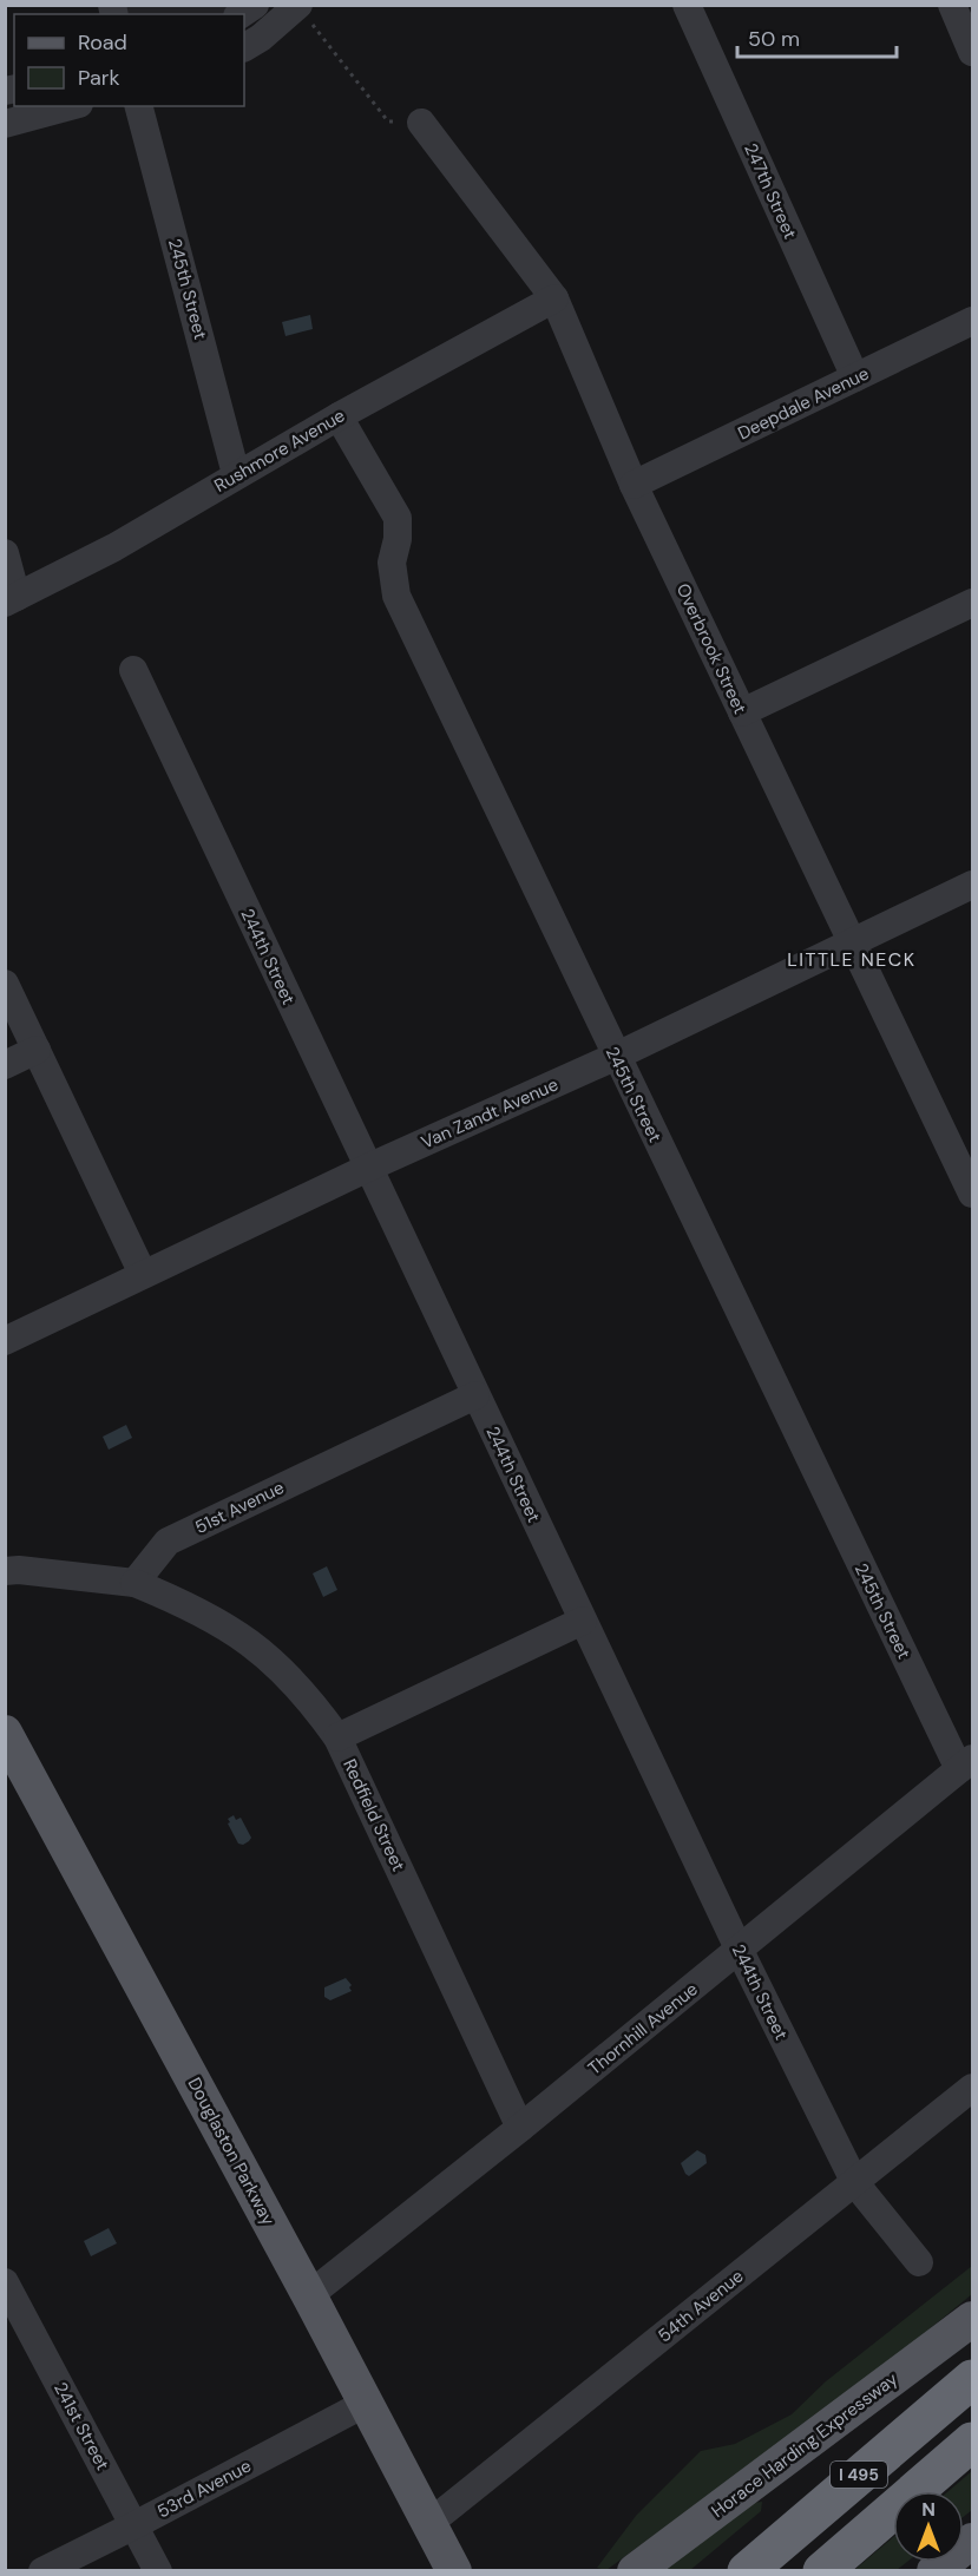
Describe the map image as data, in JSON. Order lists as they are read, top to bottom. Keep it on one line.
{"streets":{"highway":["I 495"],"main road":["Douglaston Parkway","Horace Harding Expressway"],"street":["247th Street","245th Street","Deepdale Avenue","Rushmore Avenue","Overbrook Street","244th Street","Van Zandt Avenue","51st Avenue","Redfield Street","Thornhill Avenue","54th Avenue","241st Street","53rd Avenue"]},"crossings":[["247th Street","Deepdale Avenue"],["245th Street","Rushmore Avenue"],["245th Street","Van Zandt Avenue"],["245th Street","Thornhill Avenue"],["Deepdale Avenue","Overbrook Street"],["Rushmore Avenue","Overbrook Street"],["Overbrook Street","Van Zandt Avenue"],["244th Street","Van Zandt Avenue"],["244th Street","51st Avenue"],["244th Street","Thornhill Avenue"],["244th Street","54th Avenue"],["51st Avenue","Redfield Street"],["Redfield Street","Thornhill Avenue"],["Thornhill Avenue","Douglaston Parkway"],["Douglaston Parkway","54th Avenue"],["Douglaston Parkway","53rd Avenue"],["241st Street","53rd Avenue"]],"districts":["LITTLE NECK"],"legend":["Road","Park"],"scale_bar":"50 m","north":"top"}
